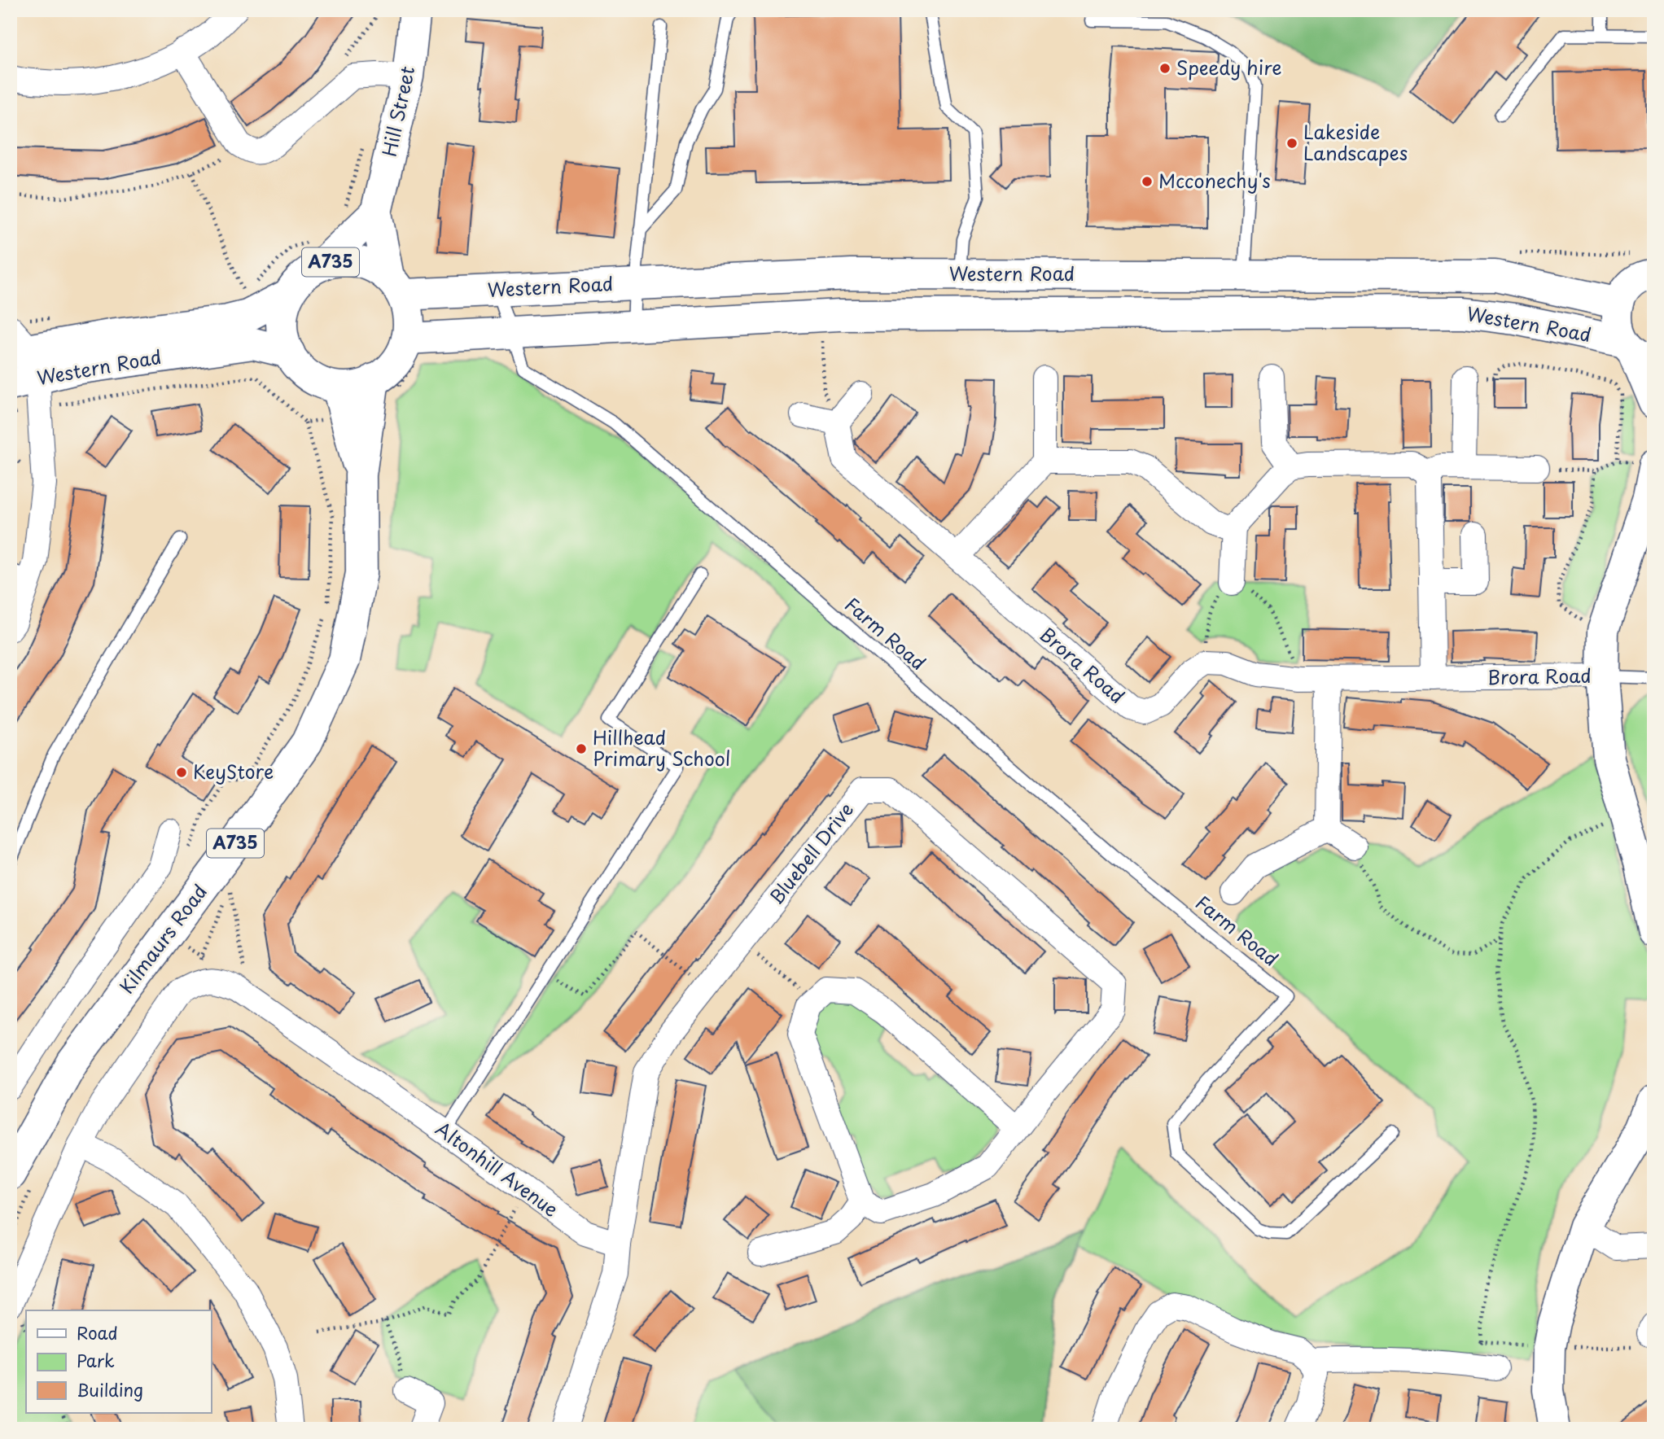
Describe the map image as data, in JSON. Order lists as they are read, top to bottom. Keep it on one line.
{"streets":{"main road":["Hill Street","A735","Western Road","Kilmaurs Road"],"street":["Brora Road","Bluebell Drive","Altonhill Avenue"],"lane":["Farm Road"]},"crossings":[["Hill Street","A735"],["Hill Street","Western Road"],["Hill Street","Kilmaurs Road"],["A735","Western Road"],["A735","Kilmaurs Road"],["Western Road","Farm Road"],["Western Road","Kilmaurs Road"],["Bluebell Drive","Altonhill Avenue"]],"places":["Speedy hire","Lakeside Landscapes","Mcconechy's","Hillhead Primary School","KeyStore"],"legend":["Road","Park","Building"]}
